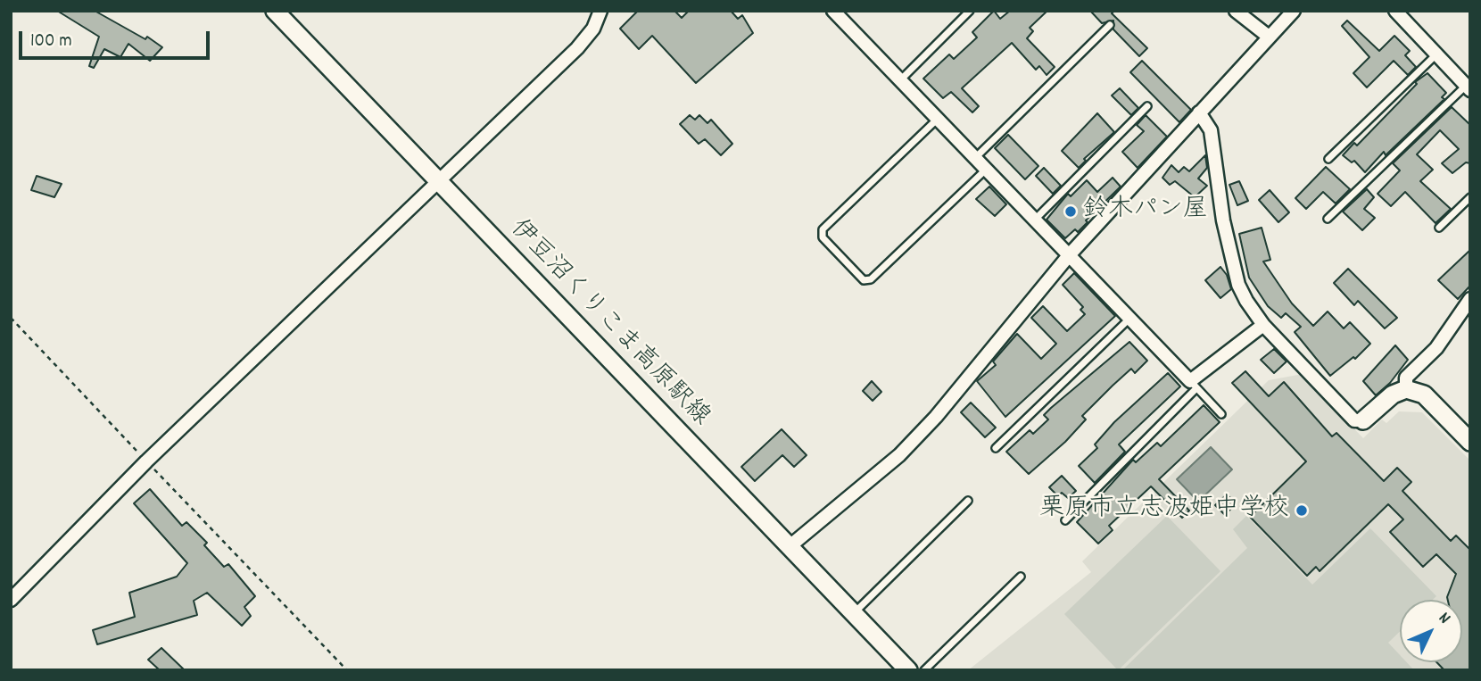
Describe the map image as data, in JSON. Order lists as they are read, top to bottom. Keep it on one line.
{"streets":{"main road":["伊豆沼くりこま高原駅線"]},"places":["鈴木パン屋","栗原市立志波姫中学校"],"scale_bar":"100 m","north":"top right"}
